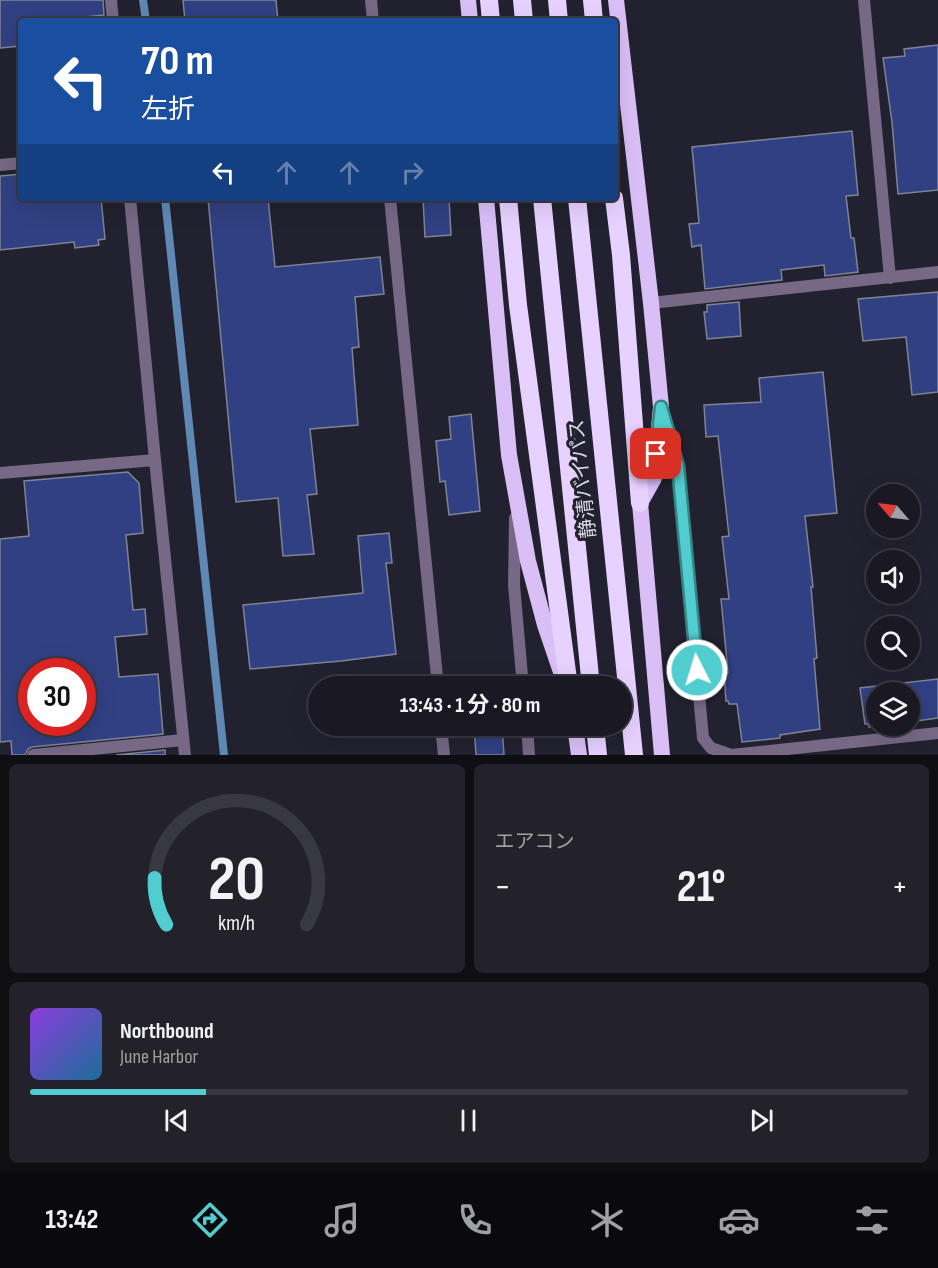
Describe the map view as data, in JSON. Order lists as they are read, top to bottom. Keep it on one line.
{"streets":{"highway":["静清バイパス"]},"north":"top left","page":{"turn":["70 m","左折"],"limit":"30","trip":"13:43 · 1 分 · 80 m","tile":"エアコン","heat":["−","21°","+"],"song":["Northbound","June Harbor"],"tabs":"13:42","gauge":["20","km/h"]}}
